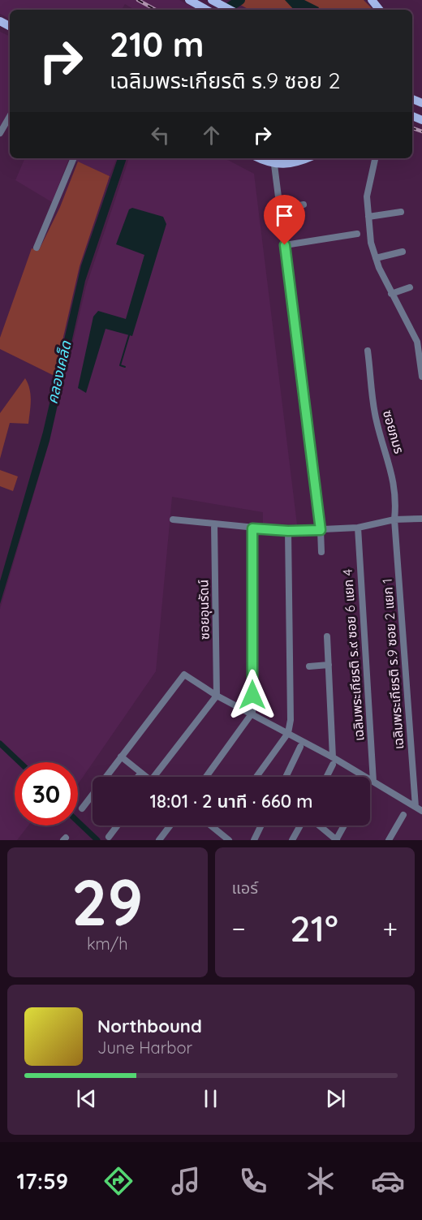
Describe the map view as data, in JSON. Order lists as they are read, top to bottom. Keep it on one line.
{"streets":{"street":["ซอยภมร","ซอยอุนรัดน์","เฉลิมพระเกียรติ ร.๙ ซอย 6 แยก 4","เฉลิมพระเกียรติ ร.9 ซอย 2 แยก 1"]},"crossings":[["ซอยภมร","เฉลิมพระเกียรติ ร.9 ซอย 2 แยก 1"]],"water":["คลองเคล็ด"],"page":{"turn":["210 m","เฉลิมพระเกียรติ ร.9 ซอย 2"],"limit":"30","trip":"18:01 · 2 นาที · 660 m","tile":[["29","km/h"],"แอร์"],"heat":["−","21°","+"],"song":["Northbound","June Harbor"],"tabs":"17:59"}}
